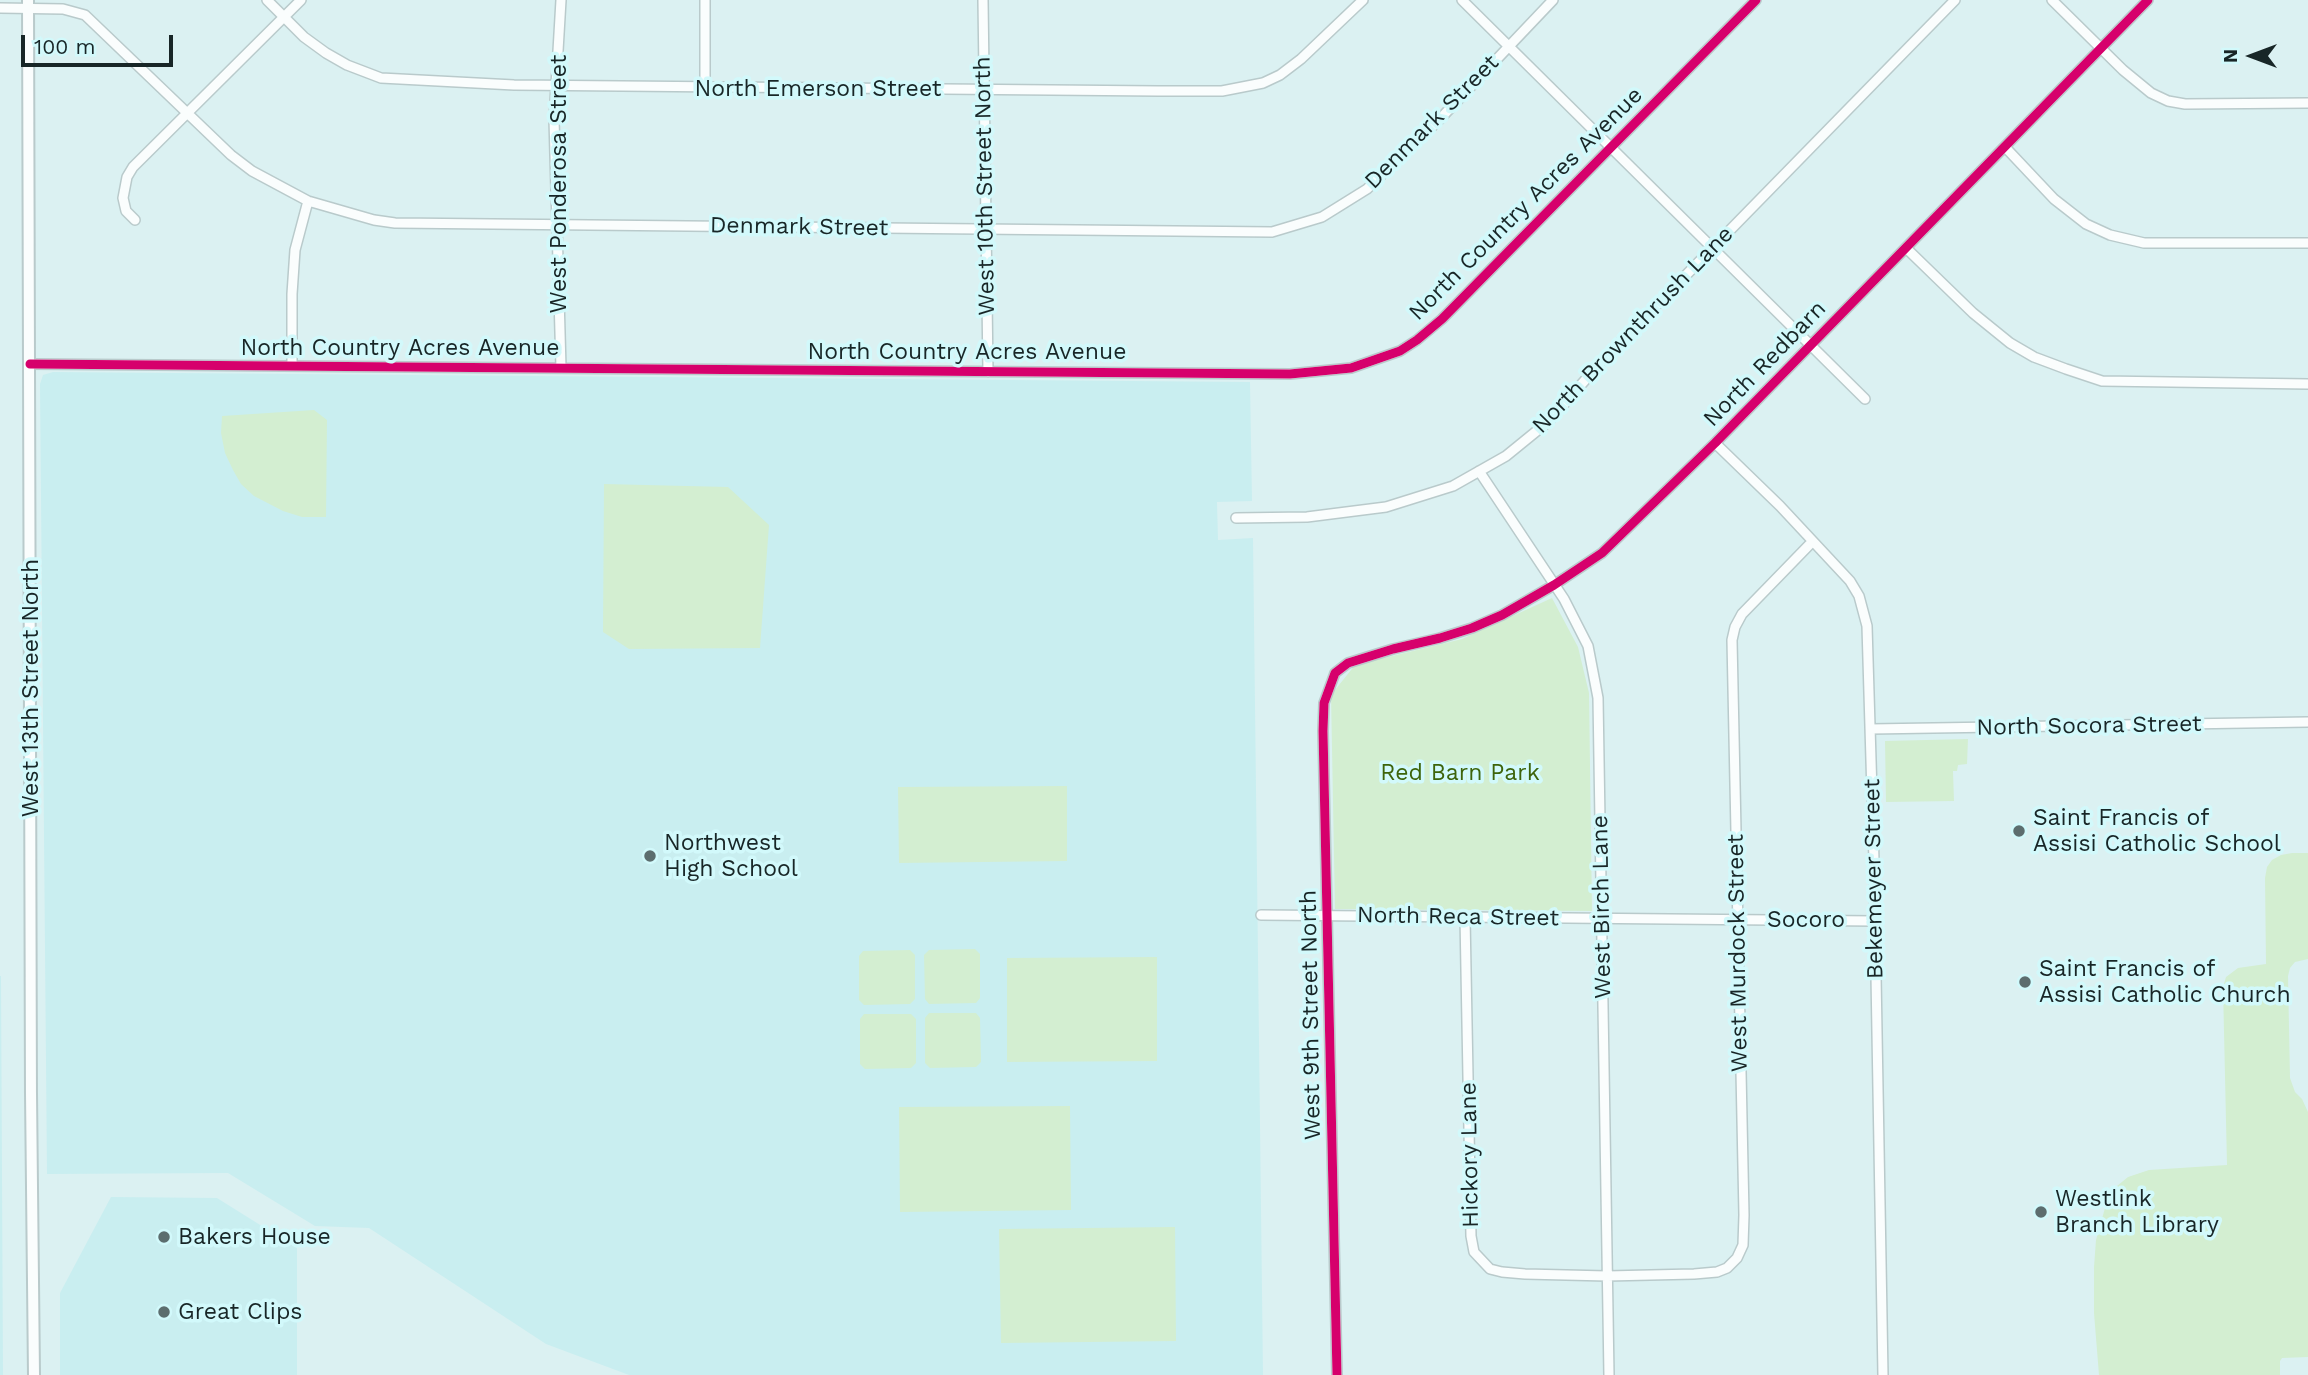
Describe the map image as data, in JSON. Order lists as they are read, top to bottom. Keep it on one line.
{"streets":{"street":["North Emerson Street","Denmark Street","West Ponderosa Street","West 10th Street North","North Country Acres Avenue","North Brownthrush Lane","North Redbarn","West 13th Street North","North Socora Street","Bekemeyer Street","West Birch Lane","North Reca Street","Socoro","West Murdock Street","West 9th Street North","Hickory Lane"]},"crossings":[["North Emerson Street","West Ponderosa Street"],["North Emerson Street","West 10th Street North"],["Denmark Street","West Ponderosa Street"],["Denmark Street","West 10th Street North"],["Denmark Street","West 13th Street North"],["West Ponderosa Street","North Country Acres Avenue"],["West 10th Street North","North Country Acres Avenue"],["North Country Acres Avenue","West 13th Street North"],["North Brownthrush Lane","West Birch Lane"],["North Redbarn","Bekemeyer Street"],["North Redbarn","West Birch Lane"],["North Redbarn","West 9th Street North"],["North Socora Street","Bekemeyer Street"],["Bekemeyer Street","Socoro"],["Bekemeyer Street","West Murdock Street"],["West Birch Lane","North Reca Street"],["West Birch Lane","West Murdock Street"],["West Birch Lane","Hickory Lane"],["North Reca Street","Socoro"],["North Reca Street","West Murdock Street"],["North Reca Street","West 9th Street North"],["North Reca Street","Hickory Lane"],["Socoro","West Murdock Street"],["West Murdock Street","Hickory Lane"]],"parks":["Red Barn Park"],"places":["Saint Francis of Assisi Catholic School","Northwest High School","Saint Francis of Assisi Catholic Church","Westlink Branch Library","Bakers House","Great Clips"],"scale_bar":"100 m","north":"left"}
